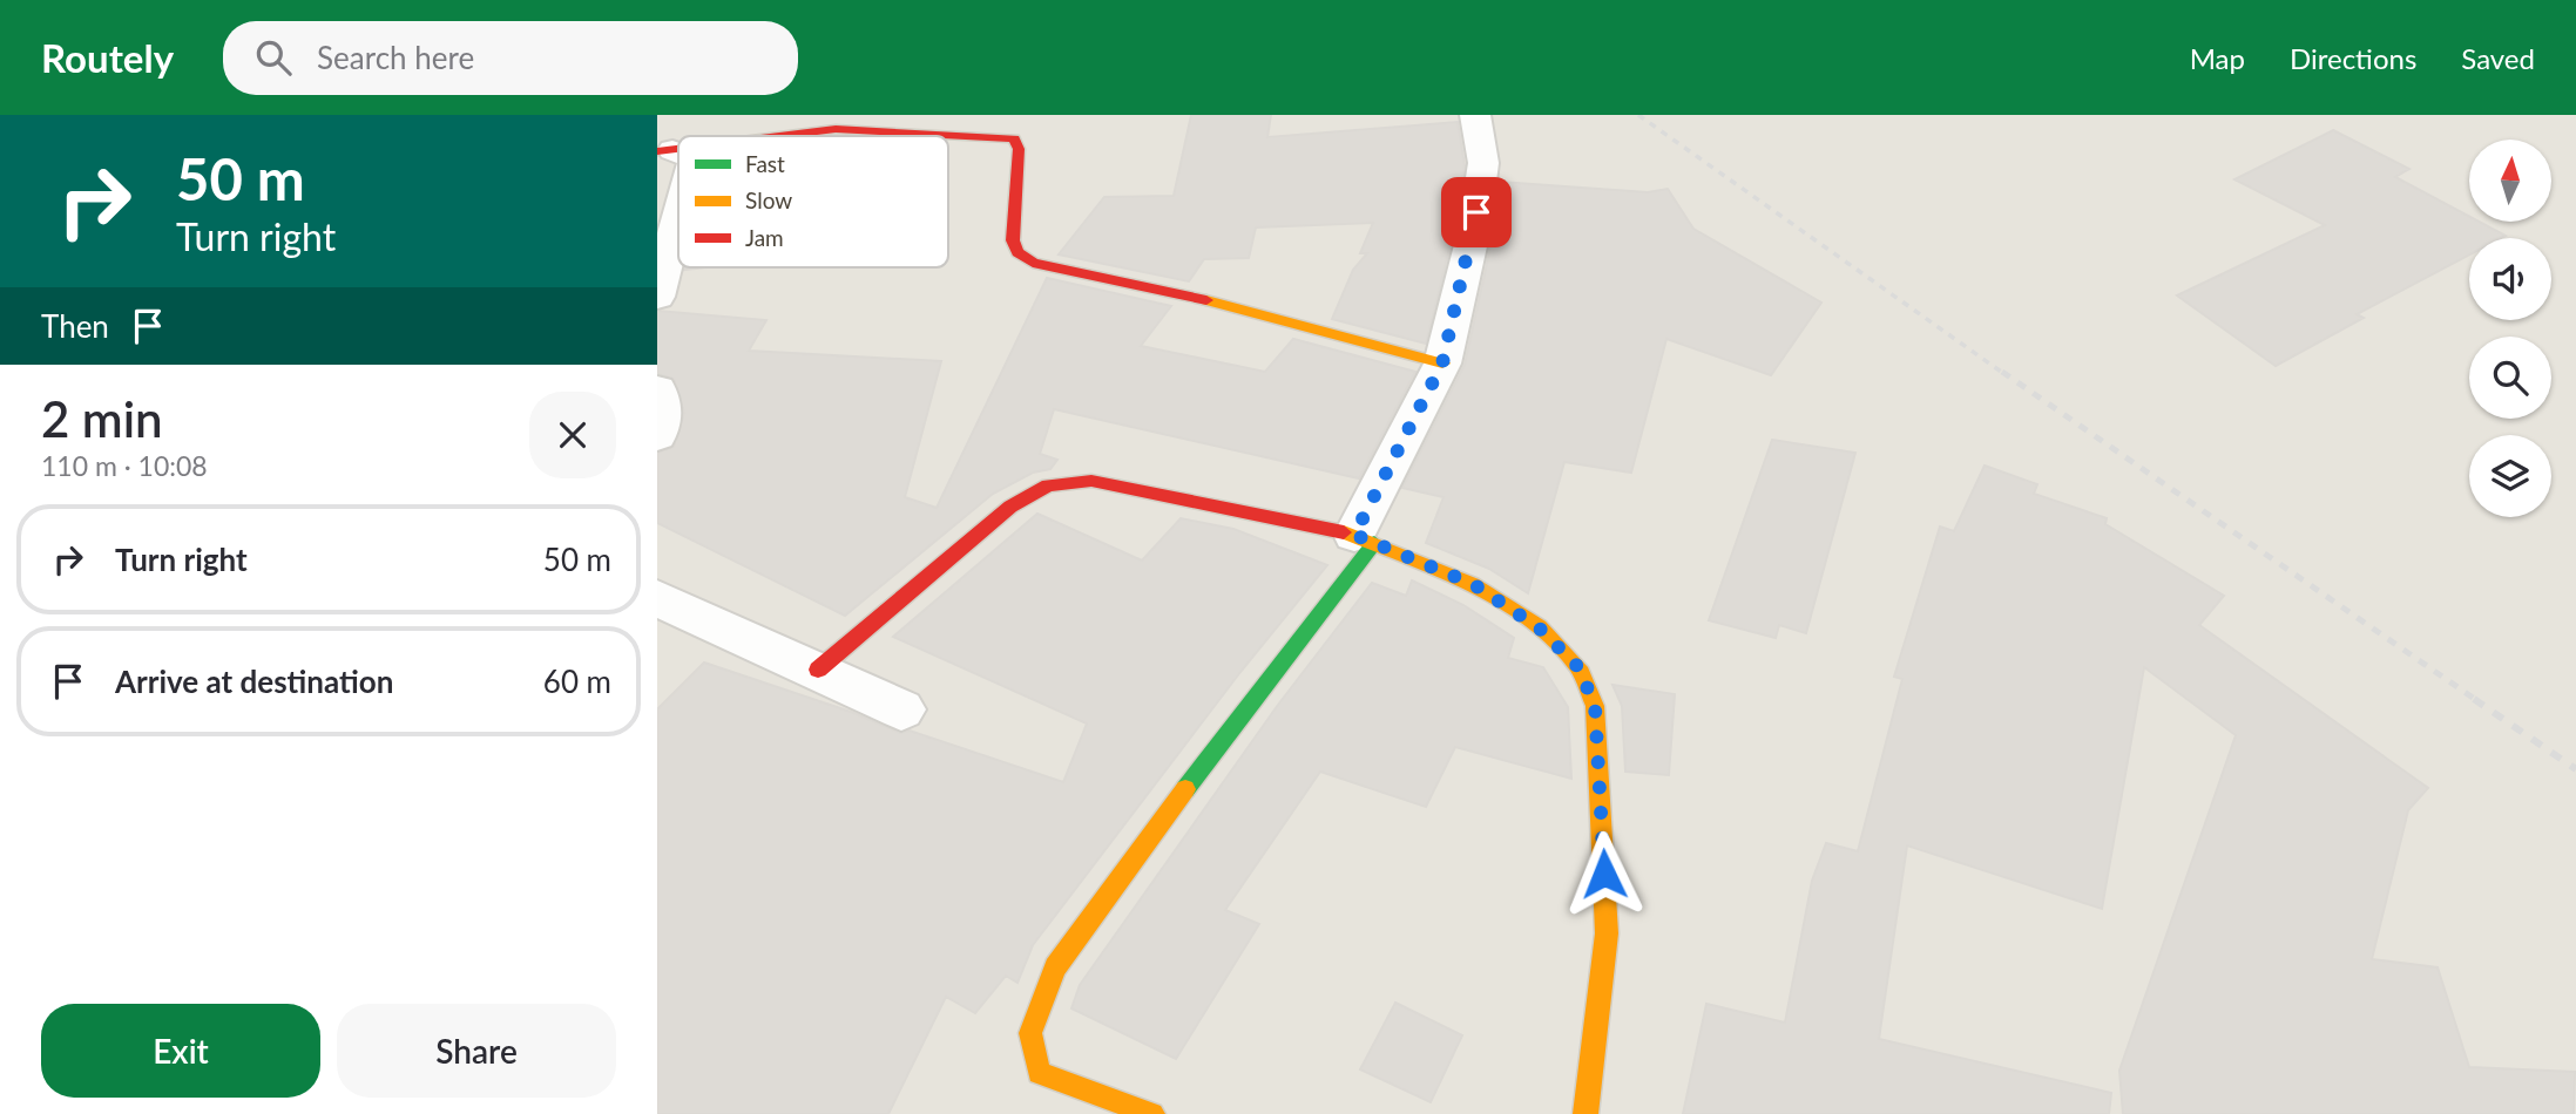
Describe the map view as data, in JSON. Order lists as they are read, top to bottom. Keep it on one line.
{"legend":["Fast","Slow","Jam"],"north":"top","page":{"header":"Routely","search":"Search here","nav":["Map","Directions","Saved"],"turn":["50 m","Turn right"],"then":"Then","heading":["2 min","110 m · 10:08"],"list":[{"name":"Turn right","value":"50 m"},{"name":"Arrive at destination","value":"60 m"}],"buttons":["Exit","Share"]}}
